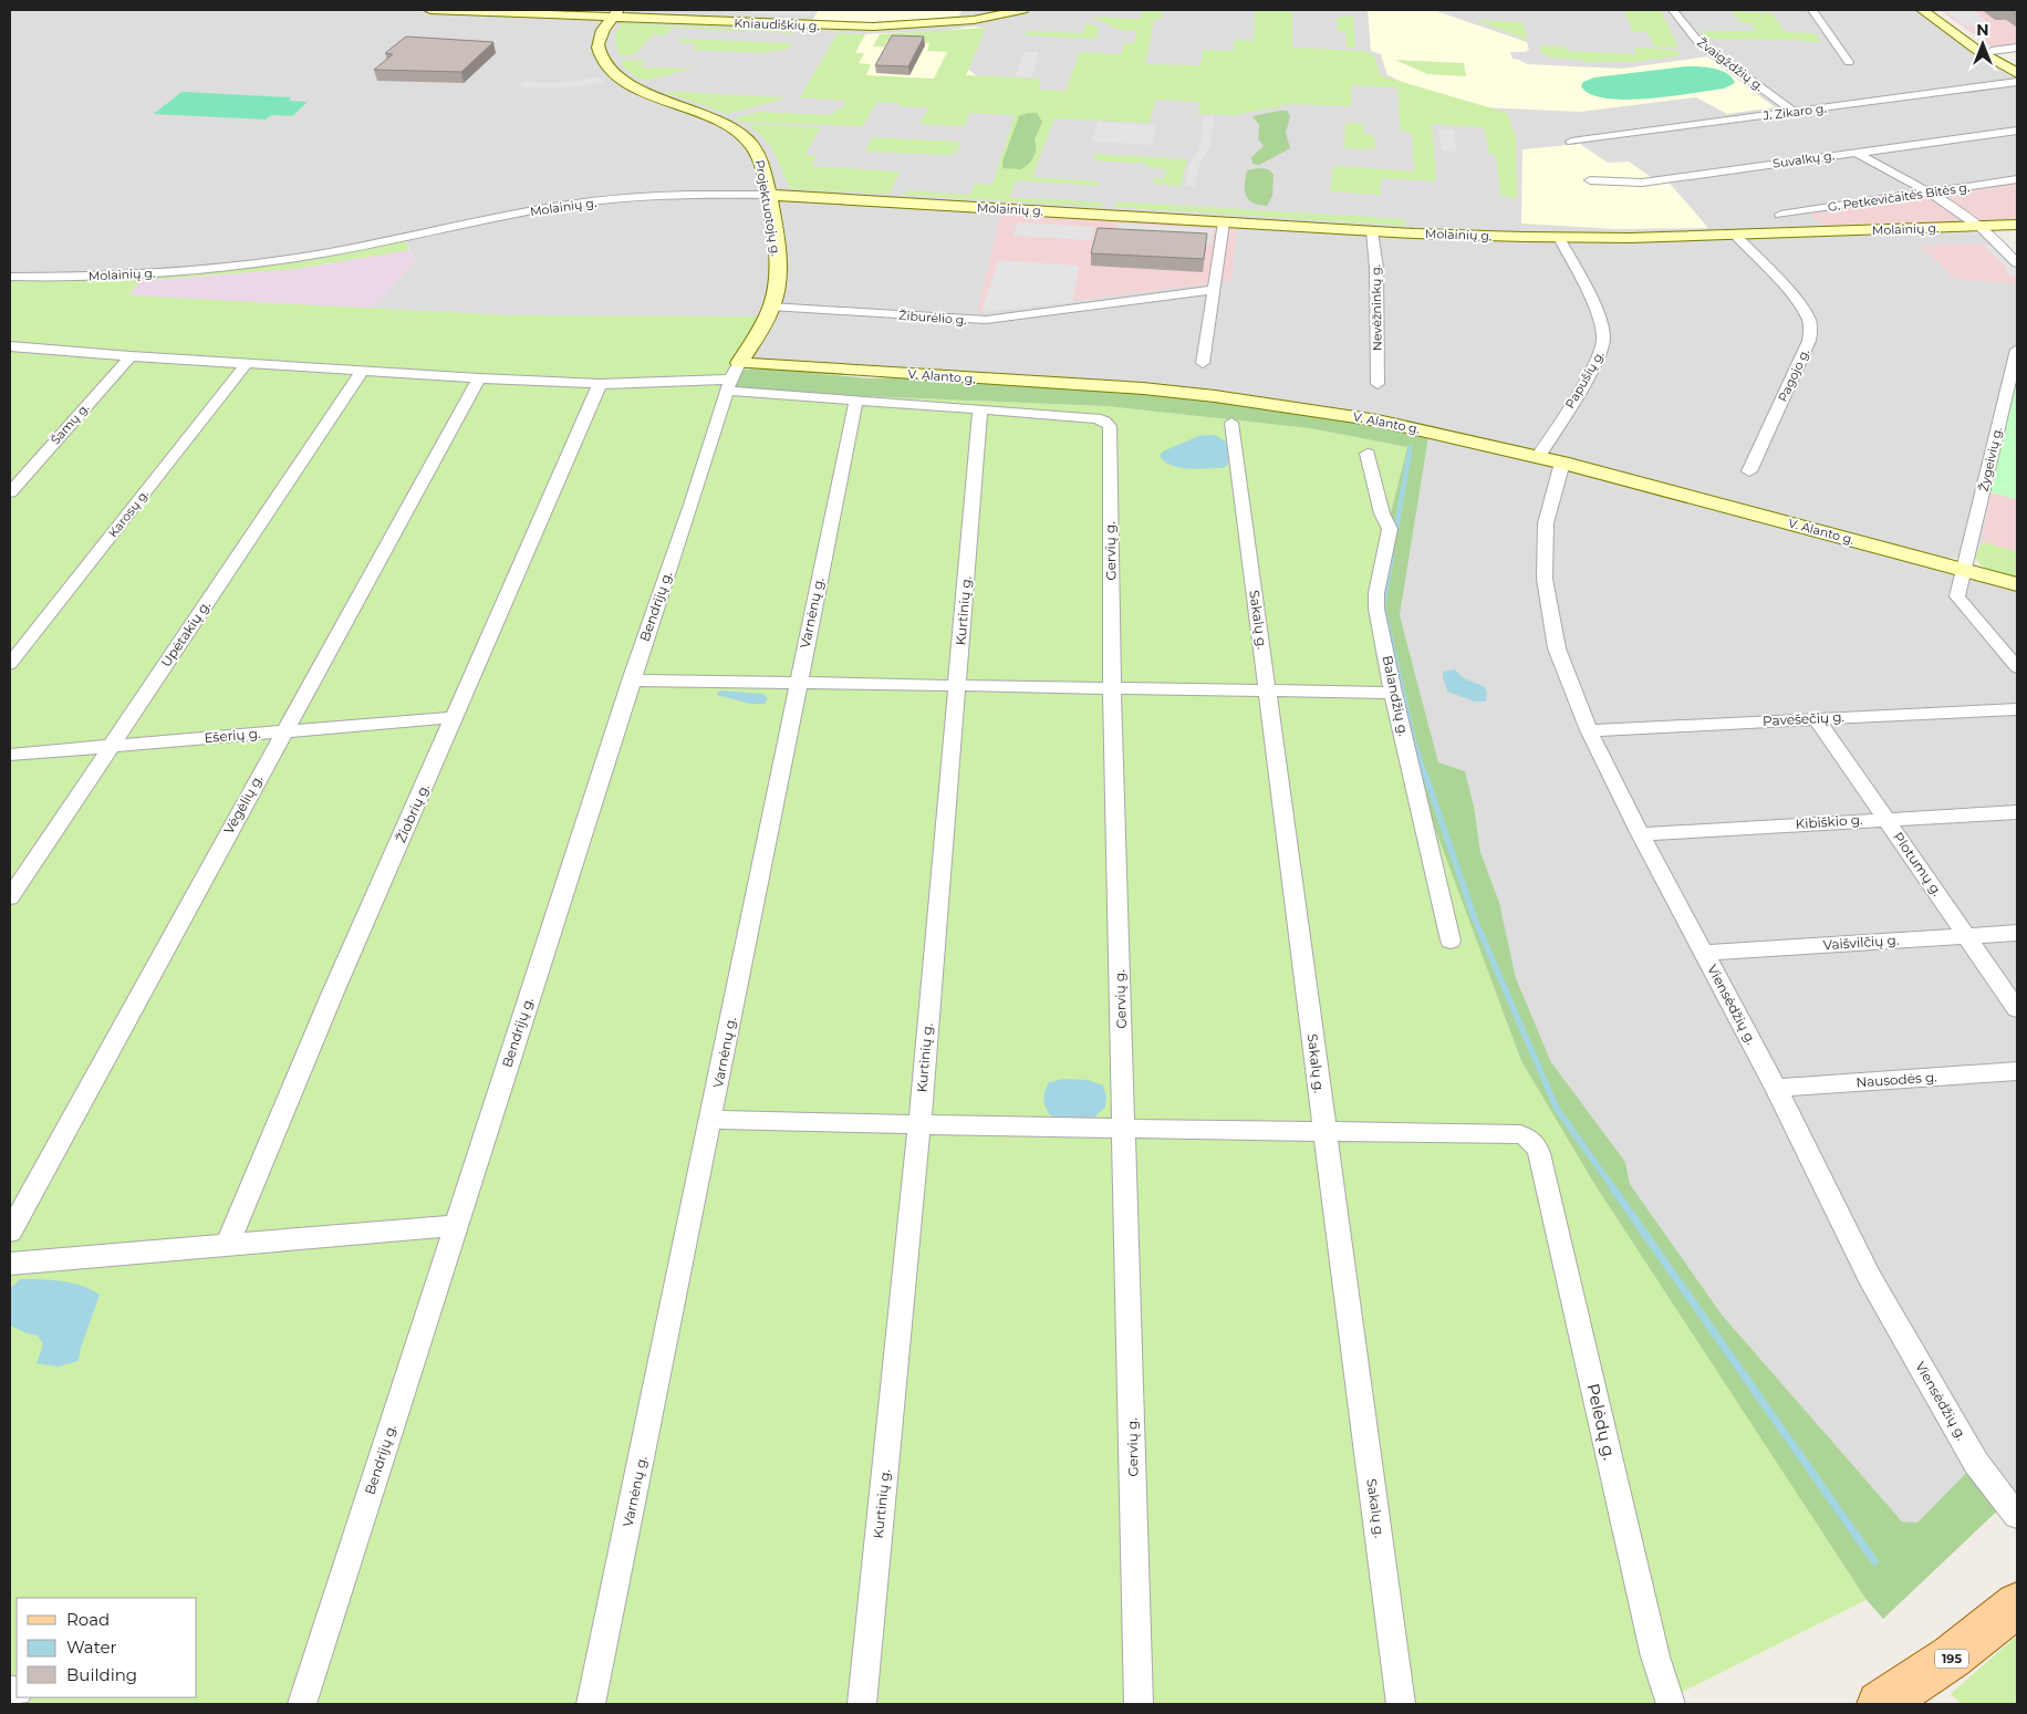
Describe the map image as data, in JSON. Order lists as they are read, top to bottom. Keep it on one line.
{"streets":{"main road":["Kniaudiškių g.","Molainių g.","Projektuotojų g.","V. Alanto g.","195"],"street":["Žvaigždžių g.","J. Zikaro g.","Suvalkų g.","G. Petkevičaitės Bitės g.","Nevėžninkų g.","Žiburėlio g.","Pagojo g.","Papušių g.","Šamų g.","Žygeivių g.","Karosų g.","Gervių g.","Bendrijų g.","Kurtinių g.","Varnėnų g.","Sakalų g.","Upėtakių g.","Balandžių g.","Pavešečių g.","Ešerių g.","Vėgėlių g.","Žiobrių g.","Kibiškio g.","Plotumų g.","Vaišvilčių g.","Viensėdžių g.","Nausodės g.","Pelėdų g."]},"crossings":[["Kniaudiškių g.","Projektuotojų g."],["Žvaigždžių g.","J. Zikaro g."],["Molainių g.","Projektuotojų g."],["Molainių g.","Nevėžninkų g."],["Molainių g.","Pagojo g."],["Molainių g.","Papušių g."],["Projektuotojų g.","Žiburėlio g."],["Projektuotojų g.","V. Alanto g."],["Projektuotojų g.","Bendrijų g."],["V. Alanto g.","Papušių g."],["V. Alanto g.","Žygeivių g."],["V. Alanto g.","Bendrijų g."],["V. Alanto g.","Viensėdžių g."],["Gervių g.","Kurtinių g."],["Sakalų g.","Pelėdų g."],["Upėtakių g.","Ešerių g."],["Pavešečių g.","Plotumų g."],["Pavešečių g.","Viensėdžių g."],["Ešerių g.","Vėgėlių g."],["Ešerių g.","Žiobrių g."],["Kibiškio g.","Plotumų g."],["Kibiškio g.","Viensėdžių g."],["Plotumų g.","Vaišvilčių g."],["Vaišvilčių g.","Viensėdžių g."],["Viensėdžių g.","Nausodės g."]],"legend":["Road","Water","Building"],"north":"top"}
